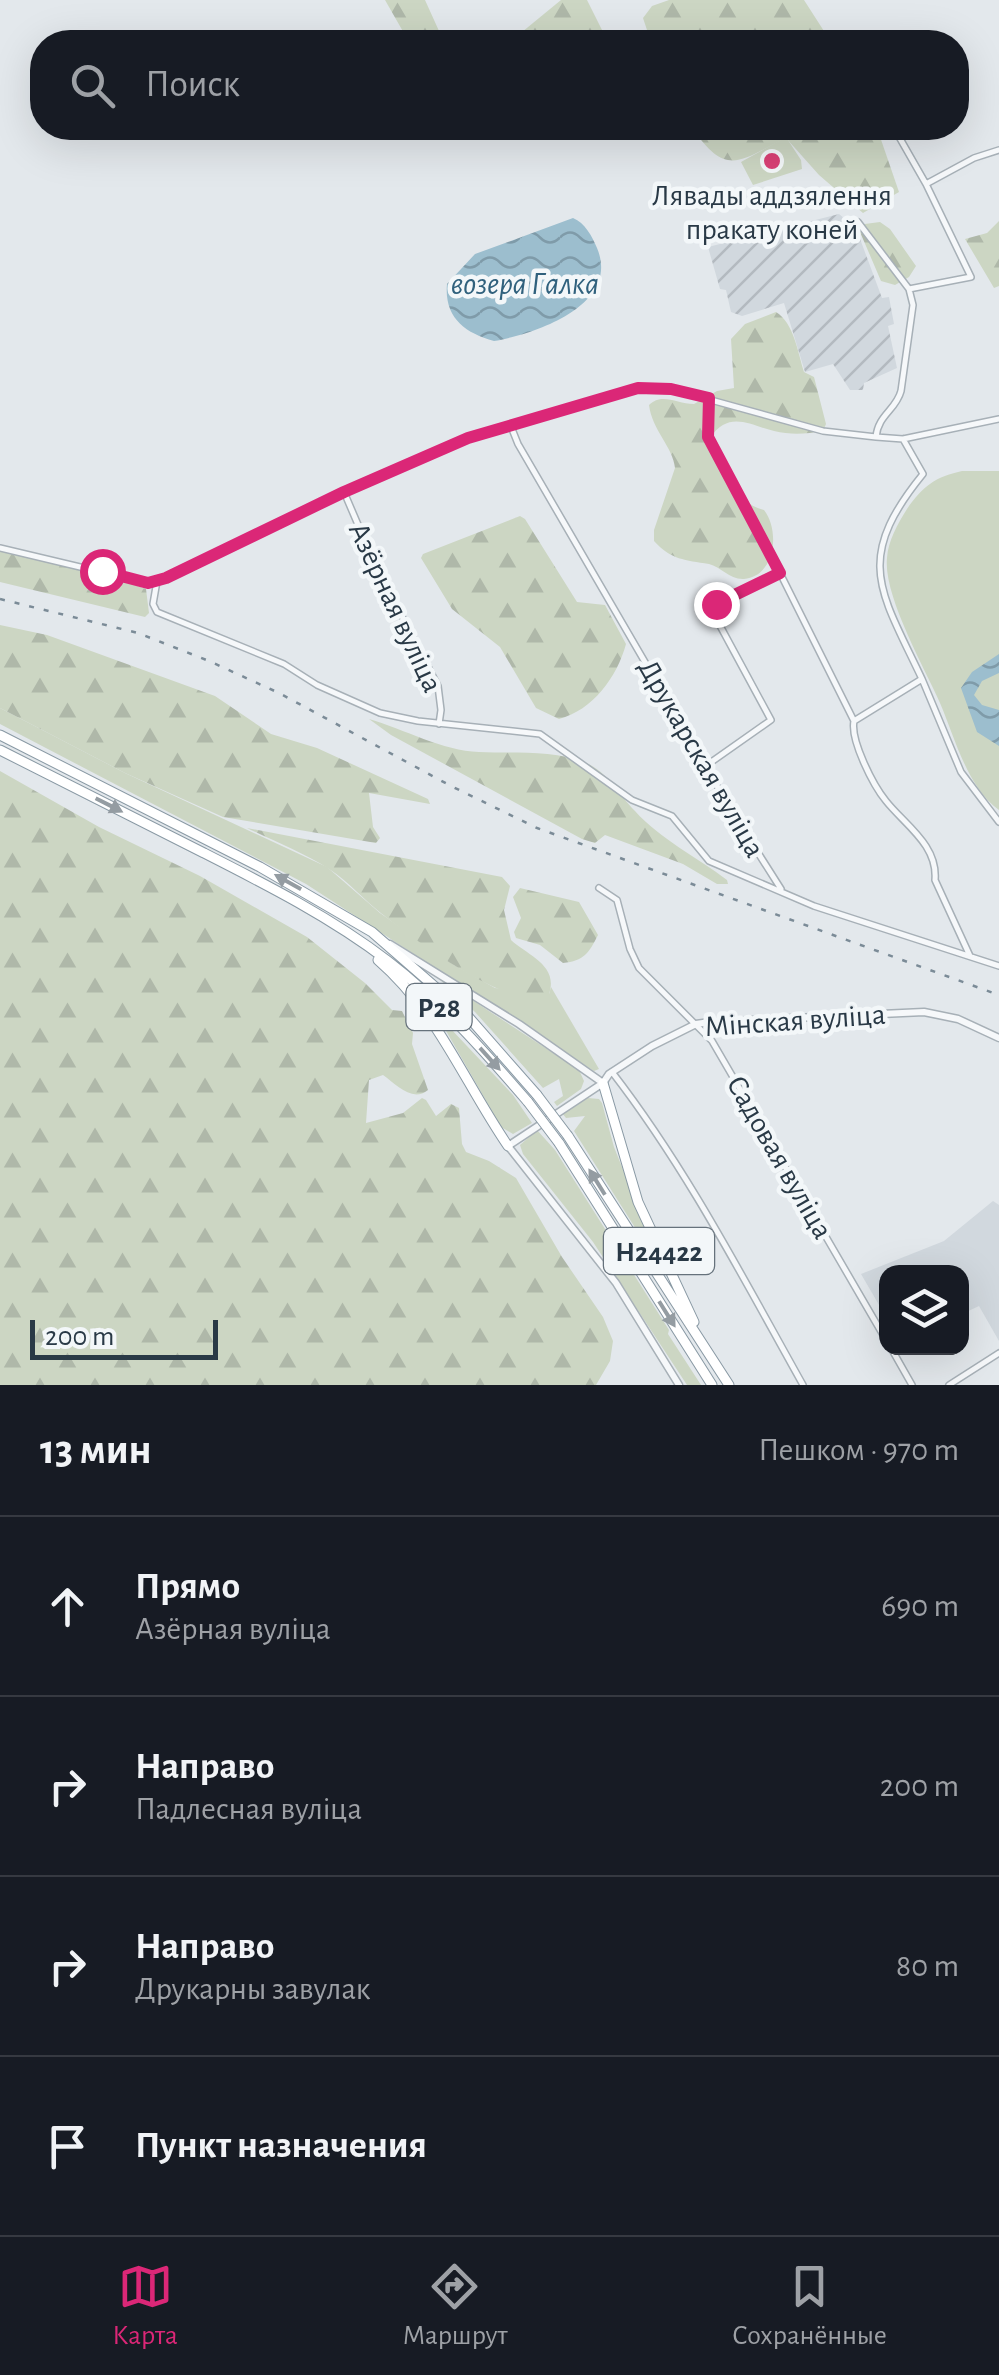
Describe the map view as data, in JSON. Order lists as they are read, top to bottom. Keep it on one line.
{"streets":{"highway":["Р28","Н24422"],"street":["Азёрная вуліца","Друкарская вуліца","Мінская вуліца","Садовая вуліца"]},"crossings":[["Азёрная вуліца","Друкарская вуліца"],["Р28","Н24422"],["Мінская вуліца","Садовая вуліца"],["Мінская вуліца","Н24422"]],"water":["возера Галка"],"places":["Лявады аддзялення пракату коней"],"scale_bar":"200 m","page":{"search":"Поиск","scale":"200 m","heading":["13 мин","Пешком · 970 m"],"list":[["Прямо","Азёрная вуліца","690 m"],["Направо","Падлесная вуліца","200 m"],["Направо","Друкарны завулак","80 m"],"Пункт назначения"],"nav":["Карта","Маршрут","Сохранённые"]}}
